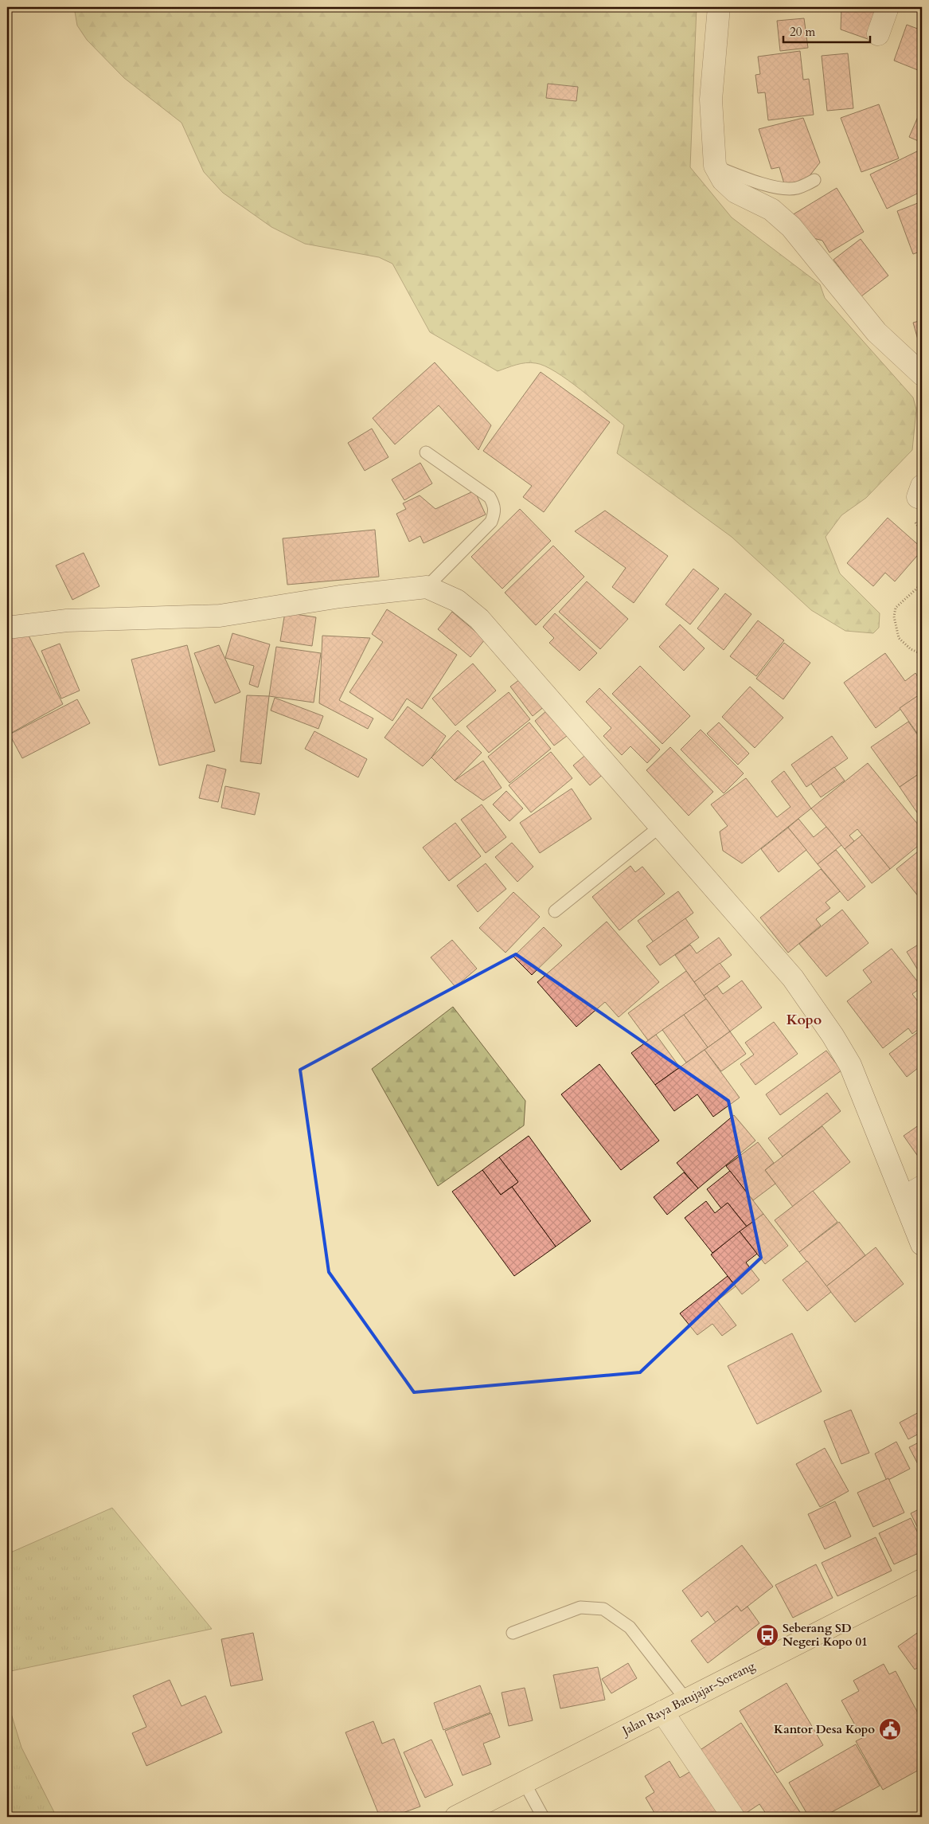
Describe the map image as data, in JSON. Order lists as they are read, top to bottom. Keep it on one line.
{"streets":{"highway":["Jalan Raya Batujajar-Soreang"]},"districts":["Kopo"],"places":{"bus stop":["Seberang SD Negeri Kopo 01"],"public building":["Kantor Desa Kopo"]},"scale_bar":"20 m"}
